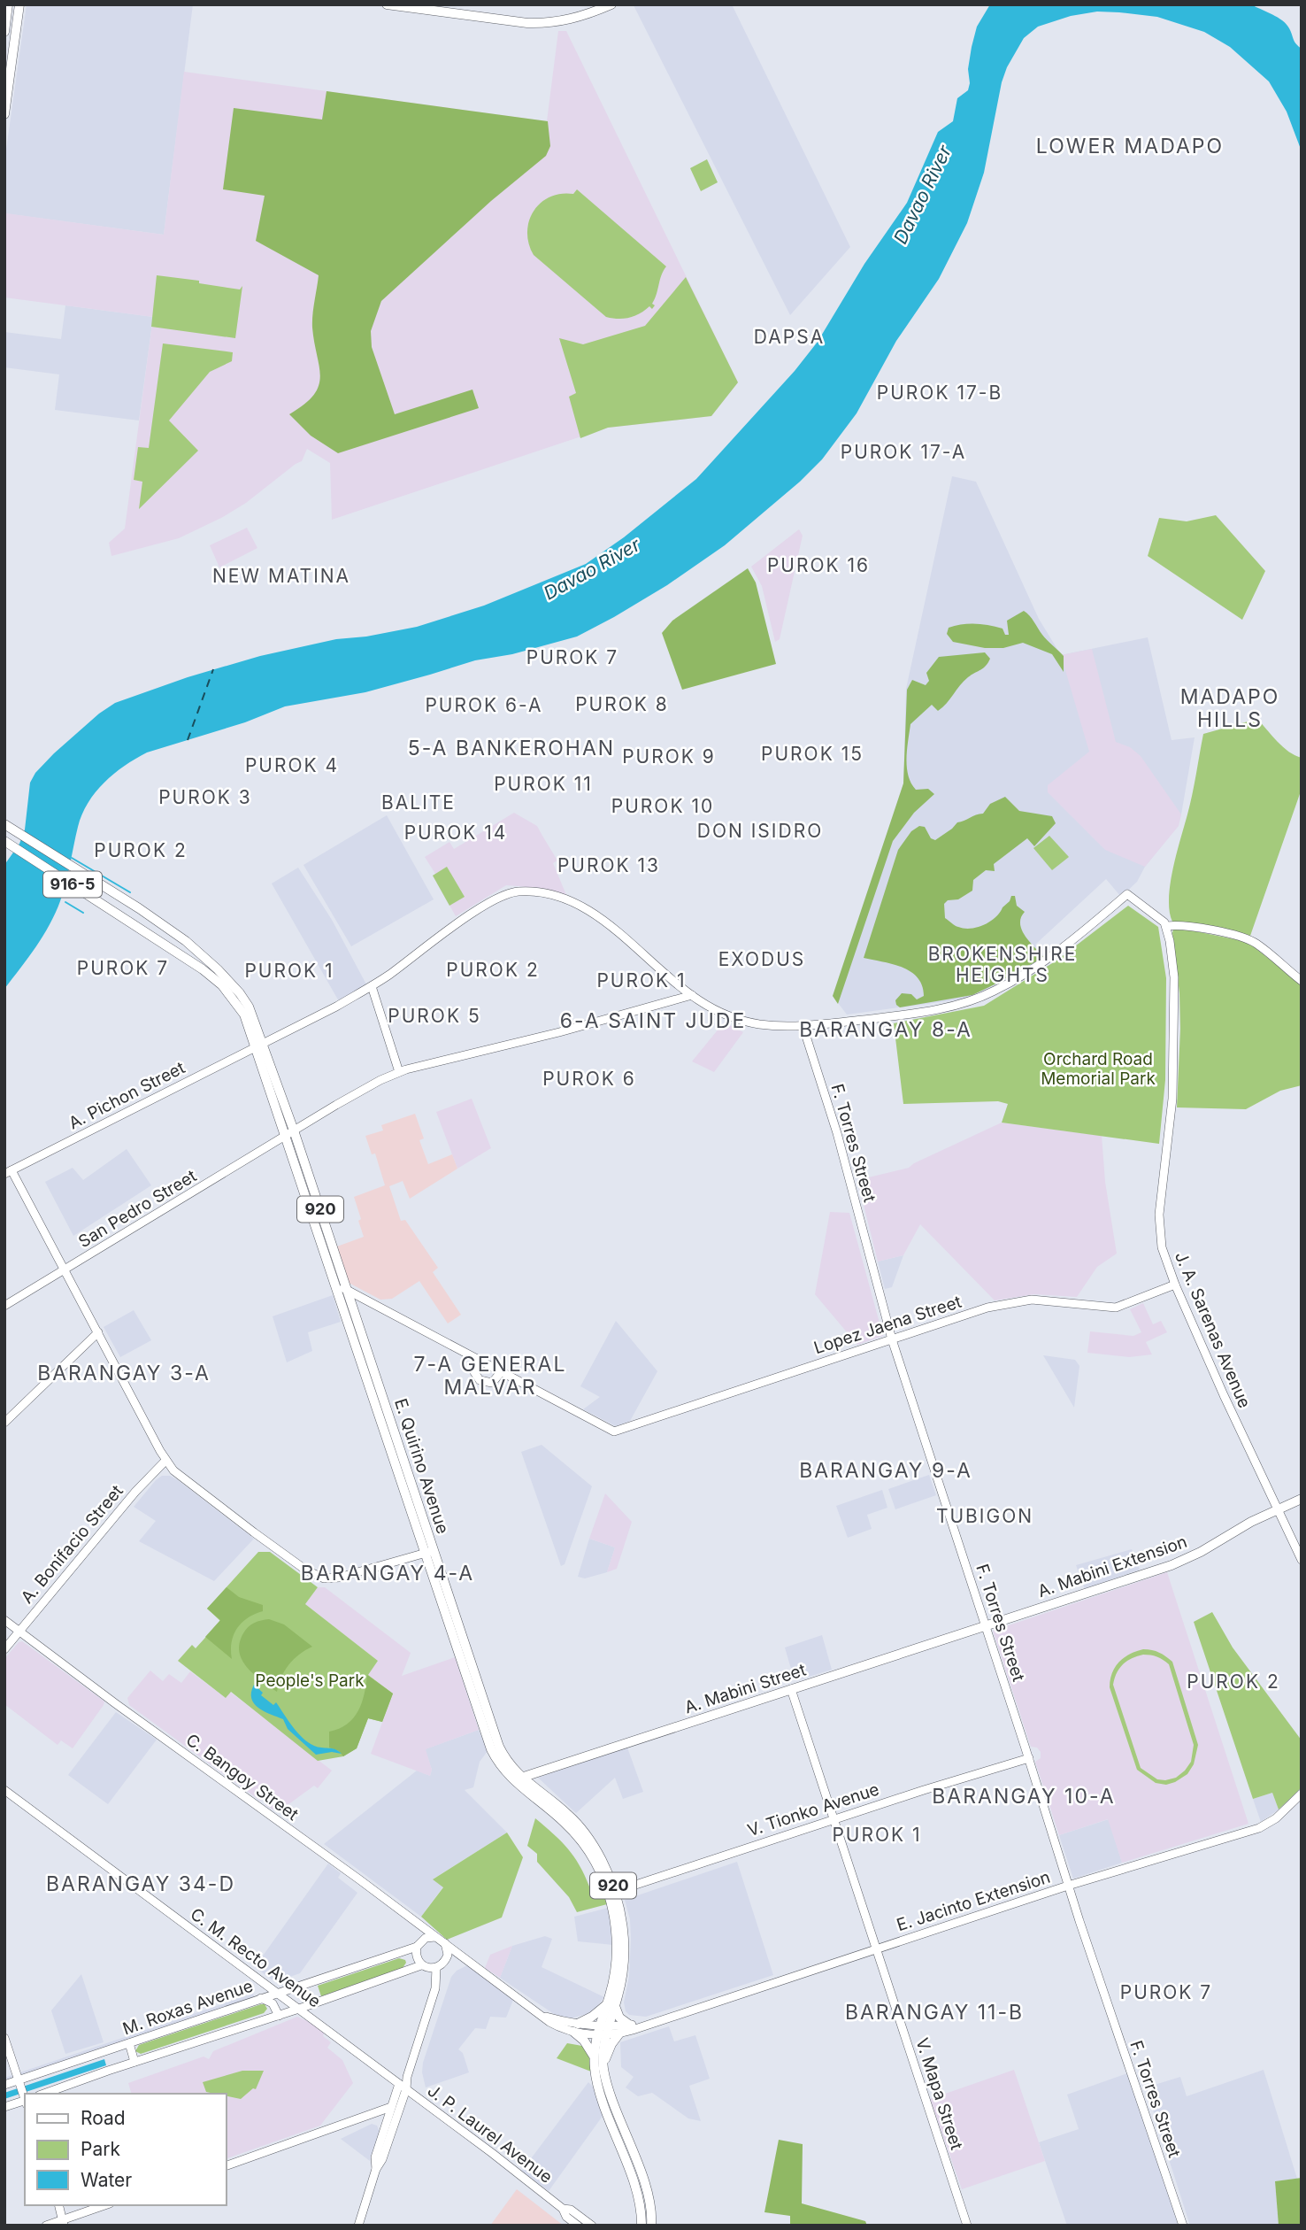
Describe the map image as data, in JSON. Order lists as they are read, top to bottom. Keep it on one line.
{"streets":{"main road":["916-5","A. Pichon Street","F. Torres Street","San Pedro Street","920","Lopez Jaena Street","J. A. Sarenas Avenue","E. Quirino Avenue","A. Bonifacio Street","A. Mabini Extension","A. Mabini Street","C. Bangoy Street","V. Tionko Avenue","E. Jacinto Extension","C. M. Recto Avenue","M. Roxas Avenue","V. Mapa Street","J. P. Laurel Avenue"]},"crossings":[["A. Pichon Street","F. Torres Street"],["A. Pichon Street","San Pedro Street"],["A. Pichon Street","J. A. Sarenas Avenue"],["A. Pichon Street","E. Quirino Avenue"],["F. Torres Street","Lopez Jaena Street"],["F. Torres Street","A. Mabini Extension"],["F. Torres Street","A. Mabini Street"],["F. Torres Street","V. Tionko Avenue"],["F. Torres Street","E. Jacinto Extension"],["San Pedro Street","E. Quirino Avenue"],["Lopez Jaena Street","J. A. Sarenas Avenue"],["J. A. Sarenas Avenue","A. Mabini Extension"],["E. Quirino Avenue","A. Mabini Street"],["E. Quirino Avenue","C. Bangoy Street"],["E. Quirino Avenue","V. Tionko Avenue"],["E. Quirino Avenue","E. Jacinto Extension"],["A. Bonifacio Street","C. Bangoy Street"],["A. Mabini Extension","A. Mabini Street"],["A. Mabini Street","V. Mapa Street"],["C. Bangoy Street","E. Jacinto Extension"],["C. Bangoy Street","M. Roxas Avenue"],["V. Tionko Avenue","V. Mapa Street"],["E. Jacinto Extension","V. Mapa Street"],["C. M. Recto Avenue","M. Roxas Avenue"],["C. M. Recto Avenue","J. P. Laurel Avenue"]],"districts":["LOWER MADAPO","DAPSA","PUROK 17-B","PUROK 17-A","PUROK 16","NEW MATINA","PUROK 7","MADAPO HILLS","PUROK 8","PUROK 6-A","5-A BANKEROHAN","PUROK 15","PUROK 9","PUROK 4","PUROK 11","PUROK 3","BALITE","PUROK 10","DON ISIDRO","PUROK 14","PUROK 2","PUROK 13","BROKENSHIRE HEIGHTS","EXODUS","PUROK 7","PUROK 2","PUROK 1","PUROK 1","PUROK 5","6-A SAINT JUDE","BARANGAY 8-A","PUROK 6","7-A GENERAL MALVAR","BARANGAY 3-A","BARANGAY 9-A","TUBIGON","BARANGAY 4-A","PUROK 2","BARANGAY 10-A","PUROK 1","BARANGAY 34-D","PUROK 7","BARANGAY 11-B"],"water":["Davao River"],"parks":["Orchard Road Memorial Park","People's Park"],"legend":["Road","Park","Water"]}
